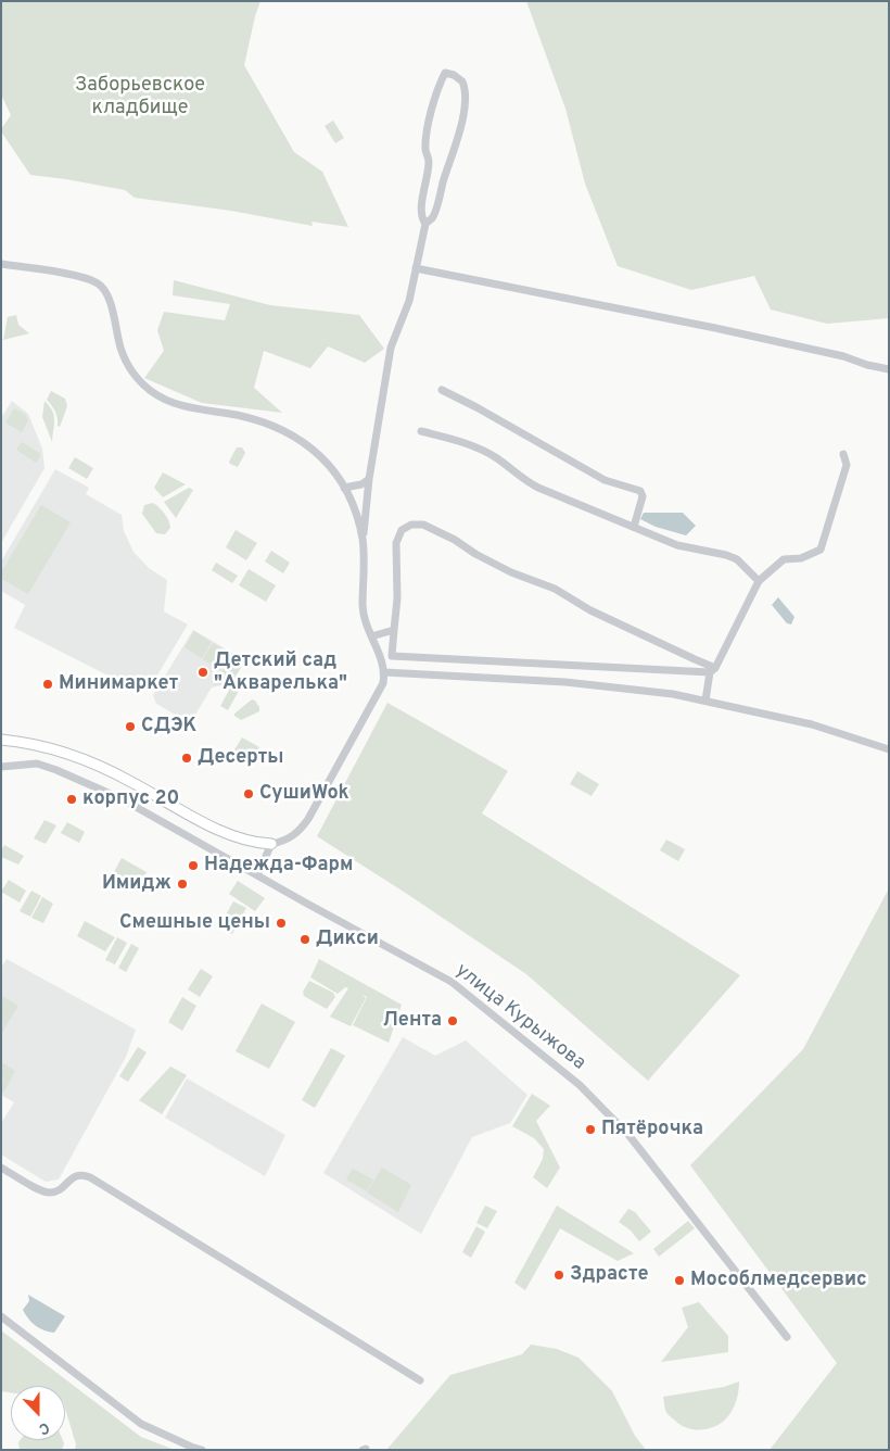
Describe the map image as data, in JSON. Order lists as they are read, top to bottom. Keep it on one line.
{"streets":{"street":["улица Курыжова"]},"parks":["Заборьевское кладбище"],"places":["Детский сад \"Акварелька\"","Минимаркет","СДЭК","Десерты","СушиWok","корпус 20","Надежда-Фарм","Имидж","Смешные цены","Дикси","Лента","Пятёрочка","Здрасте","Мособлмедсервис"],"north":"bottom"}
